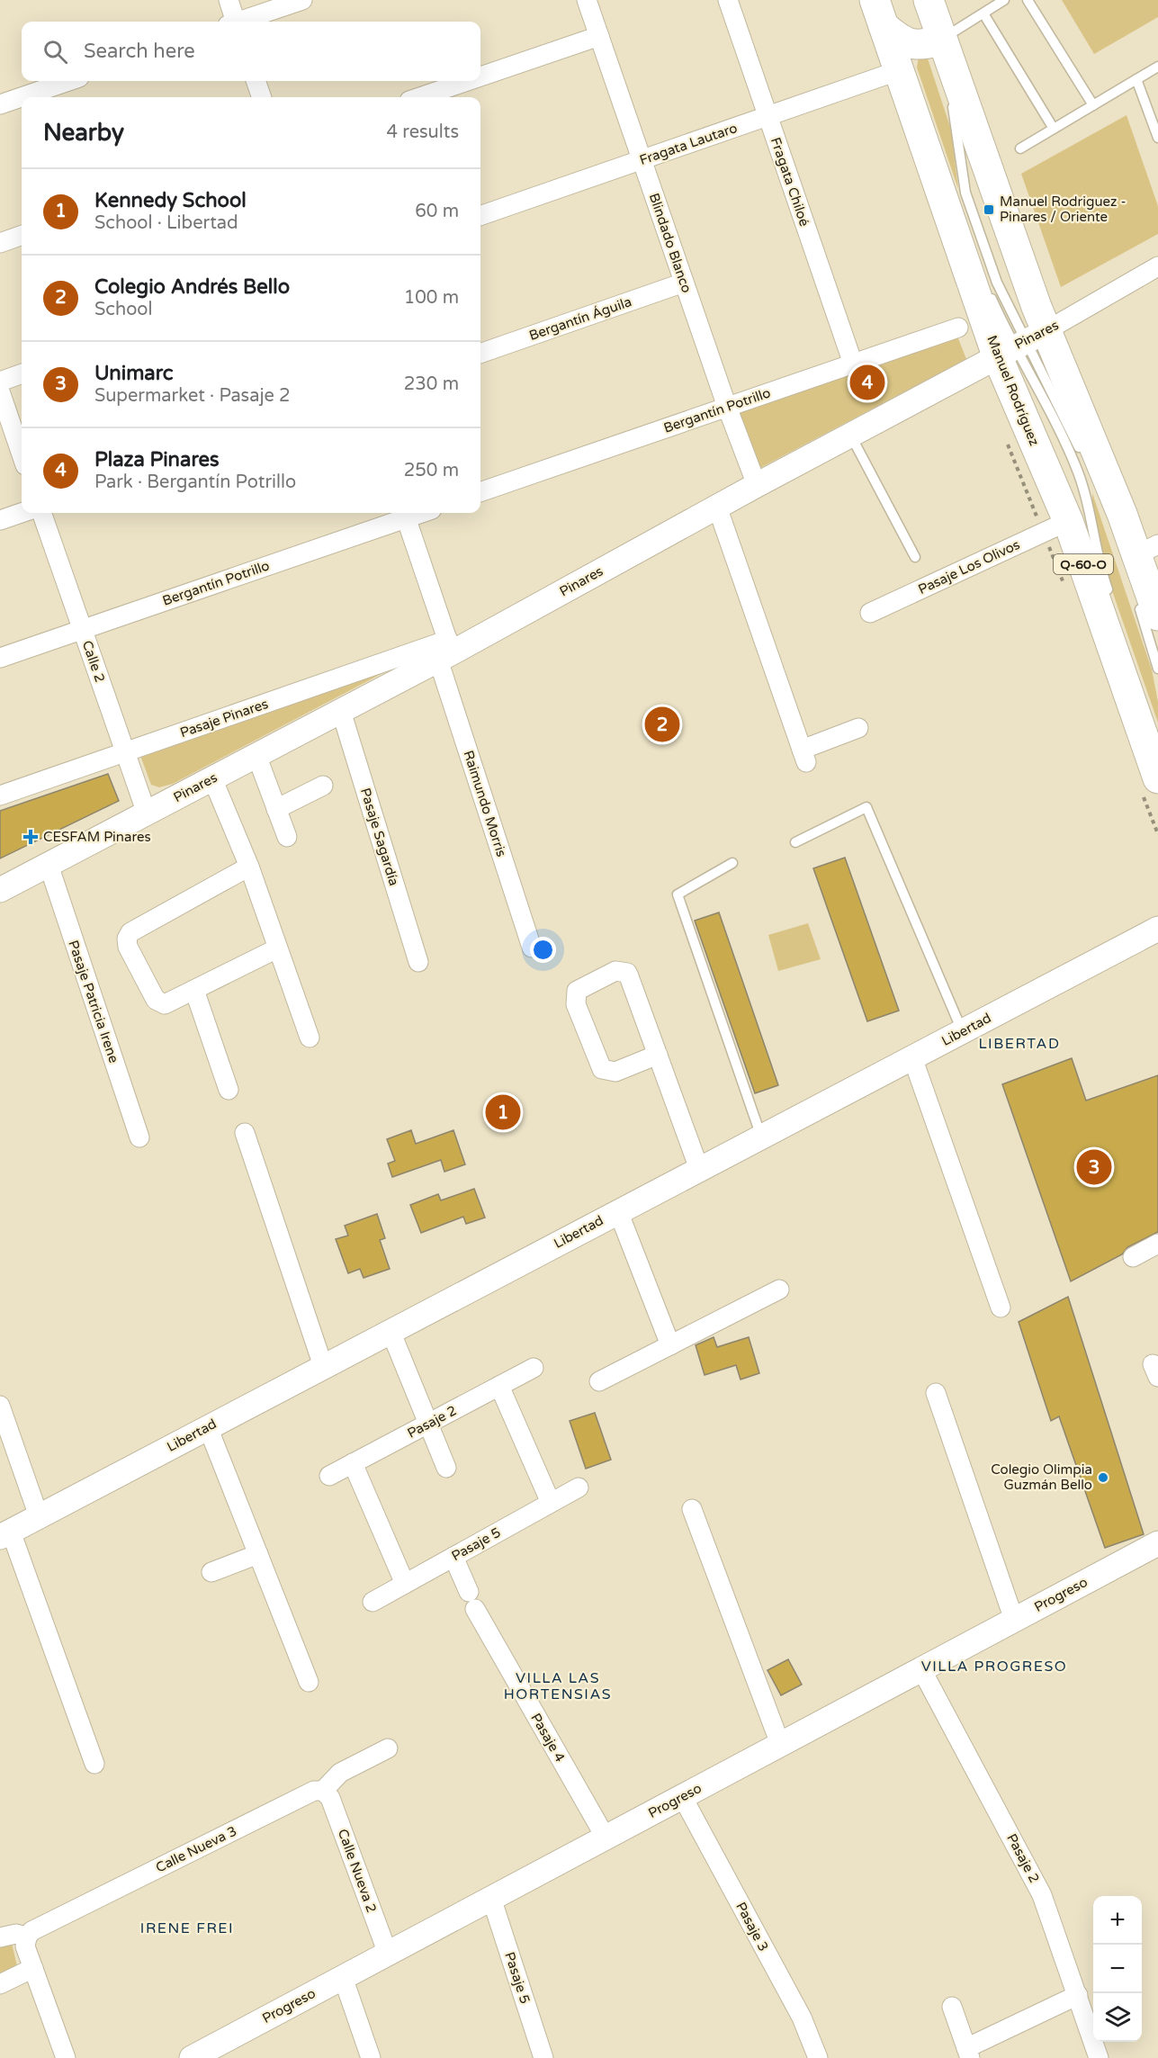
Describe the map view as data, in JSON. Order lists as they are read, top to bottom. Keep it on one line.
{"streets":{"main road":["Manuel Rodríguez","Q-60-O"],"street":["Fragata Lautaro","Fragata Chiloé","Blindado Blanco","Bergantín Águila","Pinares","Bergantín Potrillo","Pasaje Los Olivos","Calle 2","Pasaje Pinares","Raimundo Morris","Pasaje Sagardía","Pasaje Patricia Irene","Libertad","Pasaje 2","Pasaje 5","Progreso","Pasaje 4","Calle Nueva 3","Calle Nueva 2","Pasaje 3"]},"crossings":[["Fragata Lautaro","Fragata Chiloé"],["Fragata Lautaro","Blindado Blanco"],["Fragata Lautaro","Manuel Rodríguez"],["Fragata Chiloé","Bergantín Potrillo"],["Blindado Blanco","Bergantín Águila"],["Blindado Blanco","Pinares"],["Blindado Blanco","Bergantín Potrillo"],["Pinares","Manuel Rodríguez"],["Pinares","Calle 2"],["Pinares","Pasaje Pinares"],["Pinares","Raimundo Morris"],["Pinares","Pasaje Sagardía"],["Pinares","Pasaje Patricia Irene"],["Manuel Rodríguez","Pasaje Los Olivos"],["Bergantín Potrillo","Calle 2"],["Bergantín Potrillo","Raimundo Morris"],["Calle 2","Pasaje Pinares"],["Pasaje Pinares","Raimundo Morris"],["Pasaje 2","Progreso"],["Pasaje 5","Progreso"],["Pasaje 5","Pasaje 4"],["Progreso","Pasaje 4"],["Progreso","Calle Nueva 2"],["Progreso","Pasaje 3"],["Calle Nueva 3","Calle Nueva 2"]],"districts":["LIBERTAD","VILLA PROGRESO","VILLA LAS HORTENSIAS","IRENE FREI"],"places":{"transit":["Manuel Rodriguez - Pinares / Oriente"],"health":["CESFAM Pinares"],"other":["Colegio Olimpia Guzmán Bello"]},"page":{"search":"Search here","heading":["Nearby","4 results"],"list":[{"mark":"1","name":"Kennedy School","note":"School · Libertad","value":"60 m"},{"mark":"2","name":"Colegio Andrés Bello","note":"School","value":"100 m"},{"mark":"3","name":"Unimarc","note":"Supermarket · Pasaje 2","value":"230 m"},{"mark":"4","name":"Plaza Pinares","note":"Park · Bergantín Potrillo","value":"250 m"}],"pins":["4","2","1","3"],"map_buttons":["+","−"]}}
